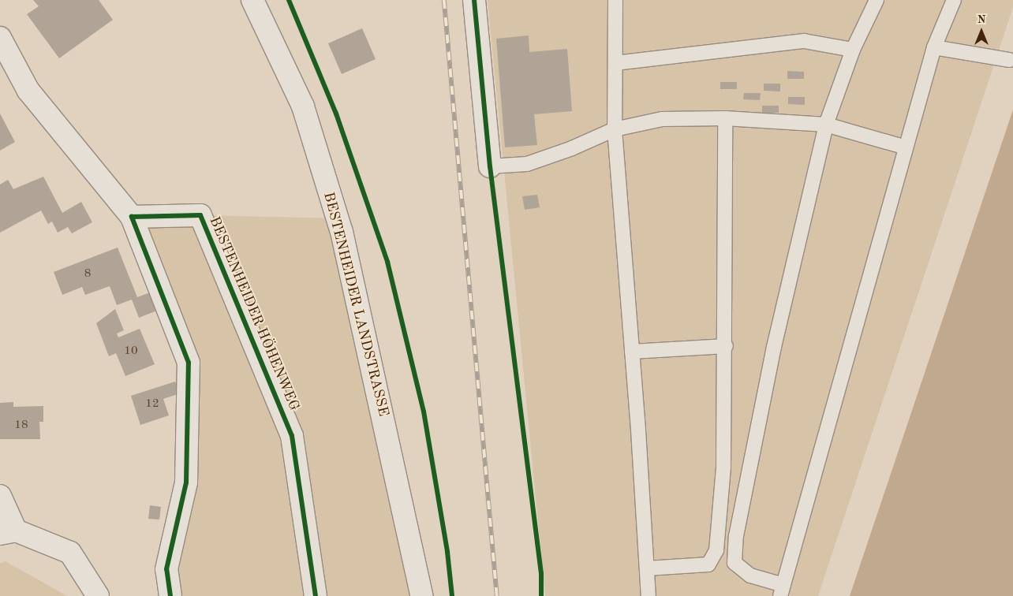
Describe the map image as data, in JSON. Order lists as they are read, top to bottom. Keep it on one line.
{"streets":{"street":["BESTENHEIDER LANDSTRASSE","BESTENHEIDER HÖHENWEG"]},"house_numbers":["8","10","12","18"],"north":"top"}
